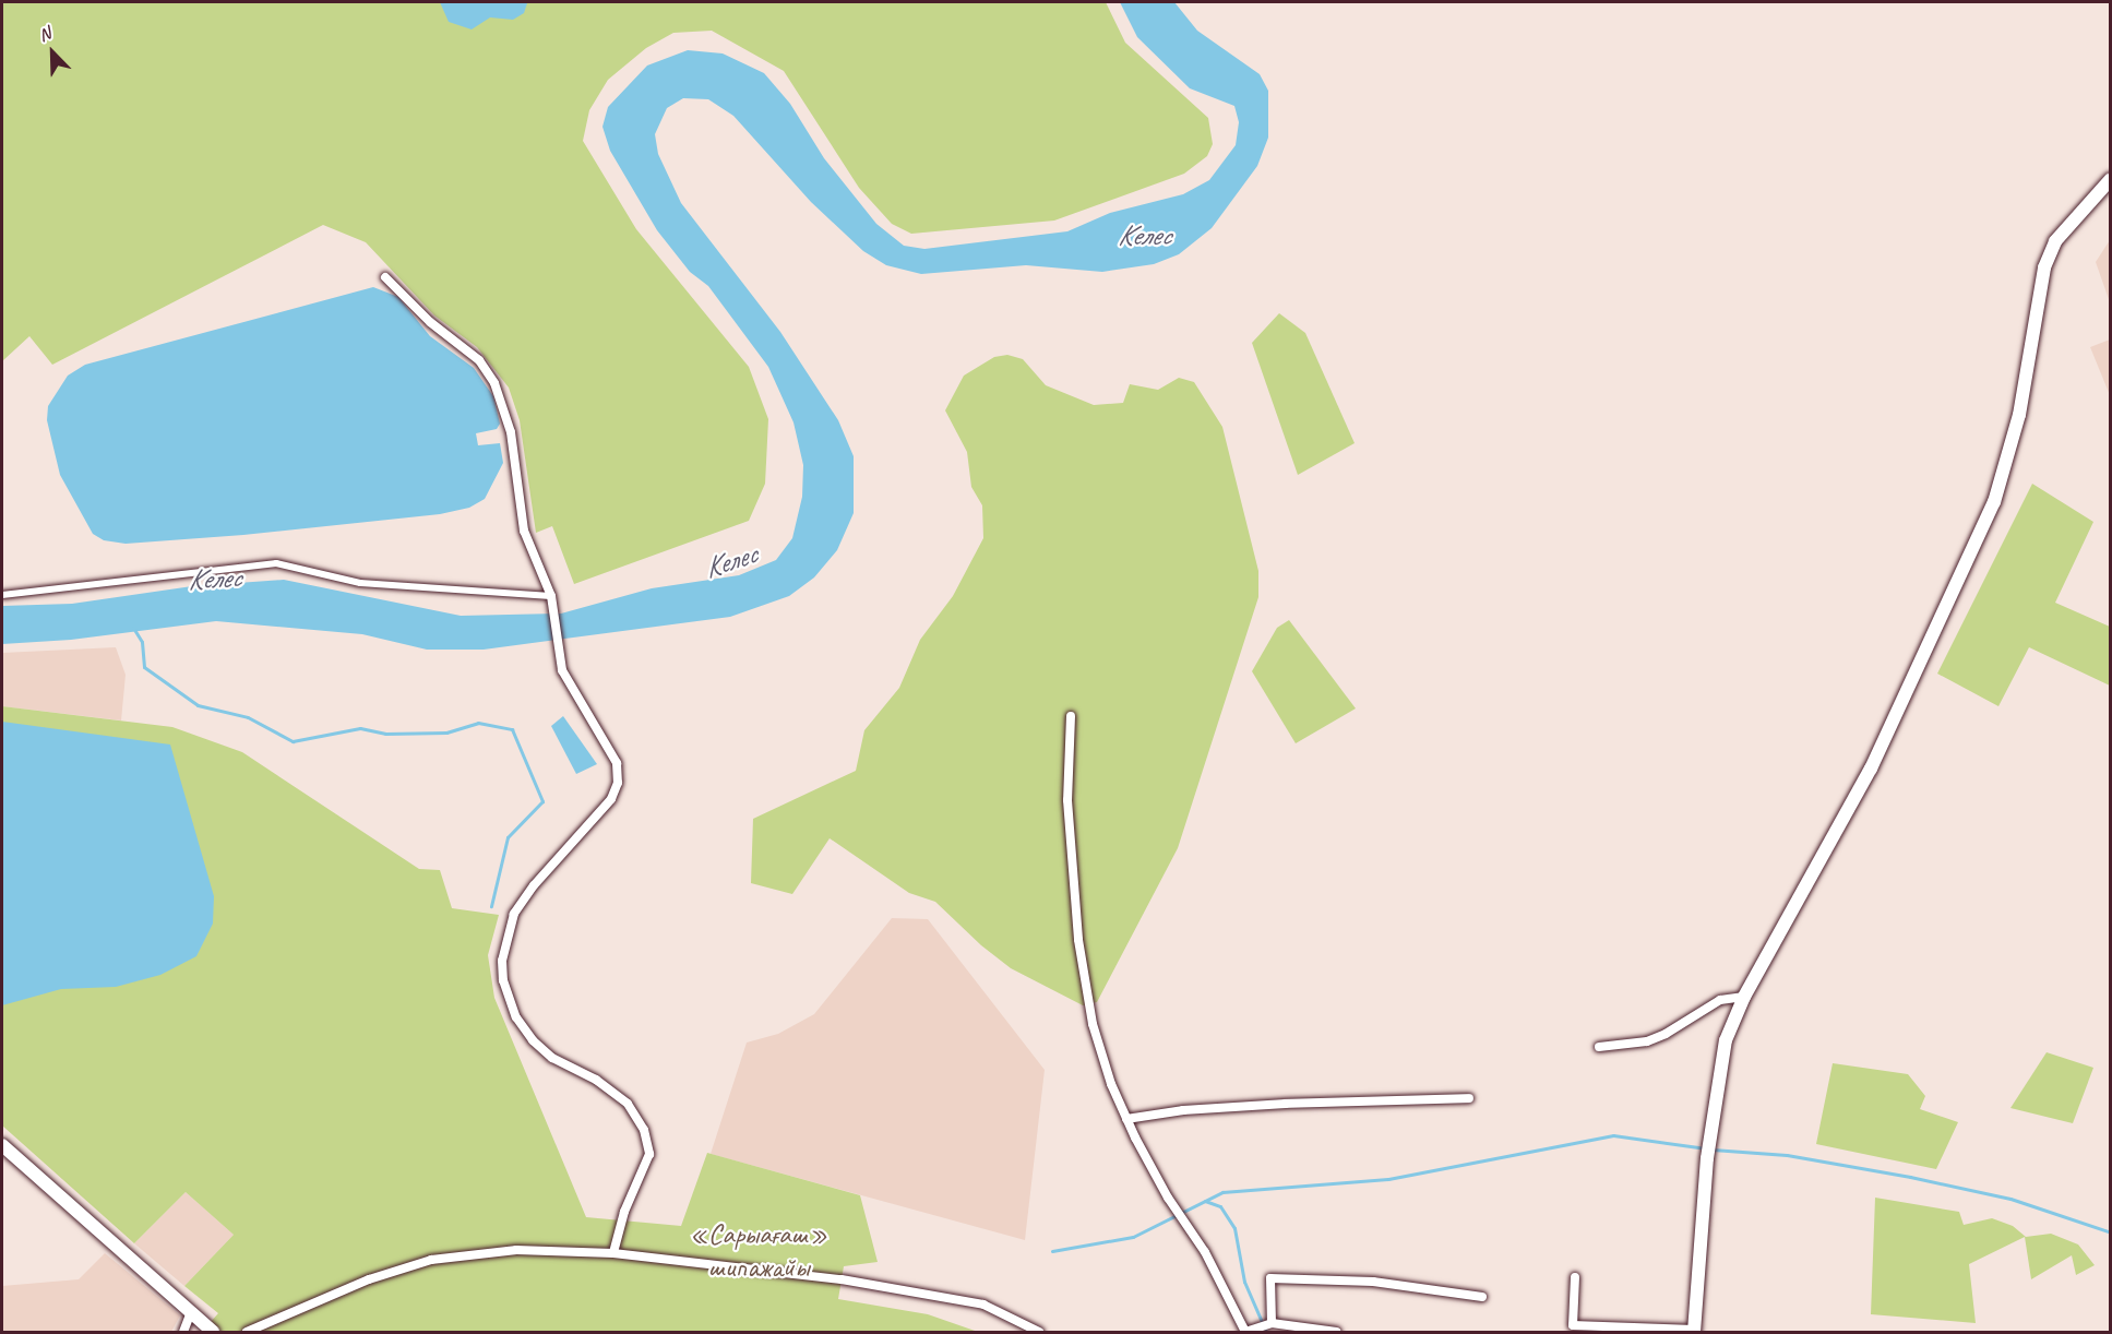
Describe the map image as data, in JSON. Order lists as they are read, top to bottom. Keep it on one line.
{"water":["Келес"],"parks":["«Сарыағаш» шипажайы"],"north":"top left"}
